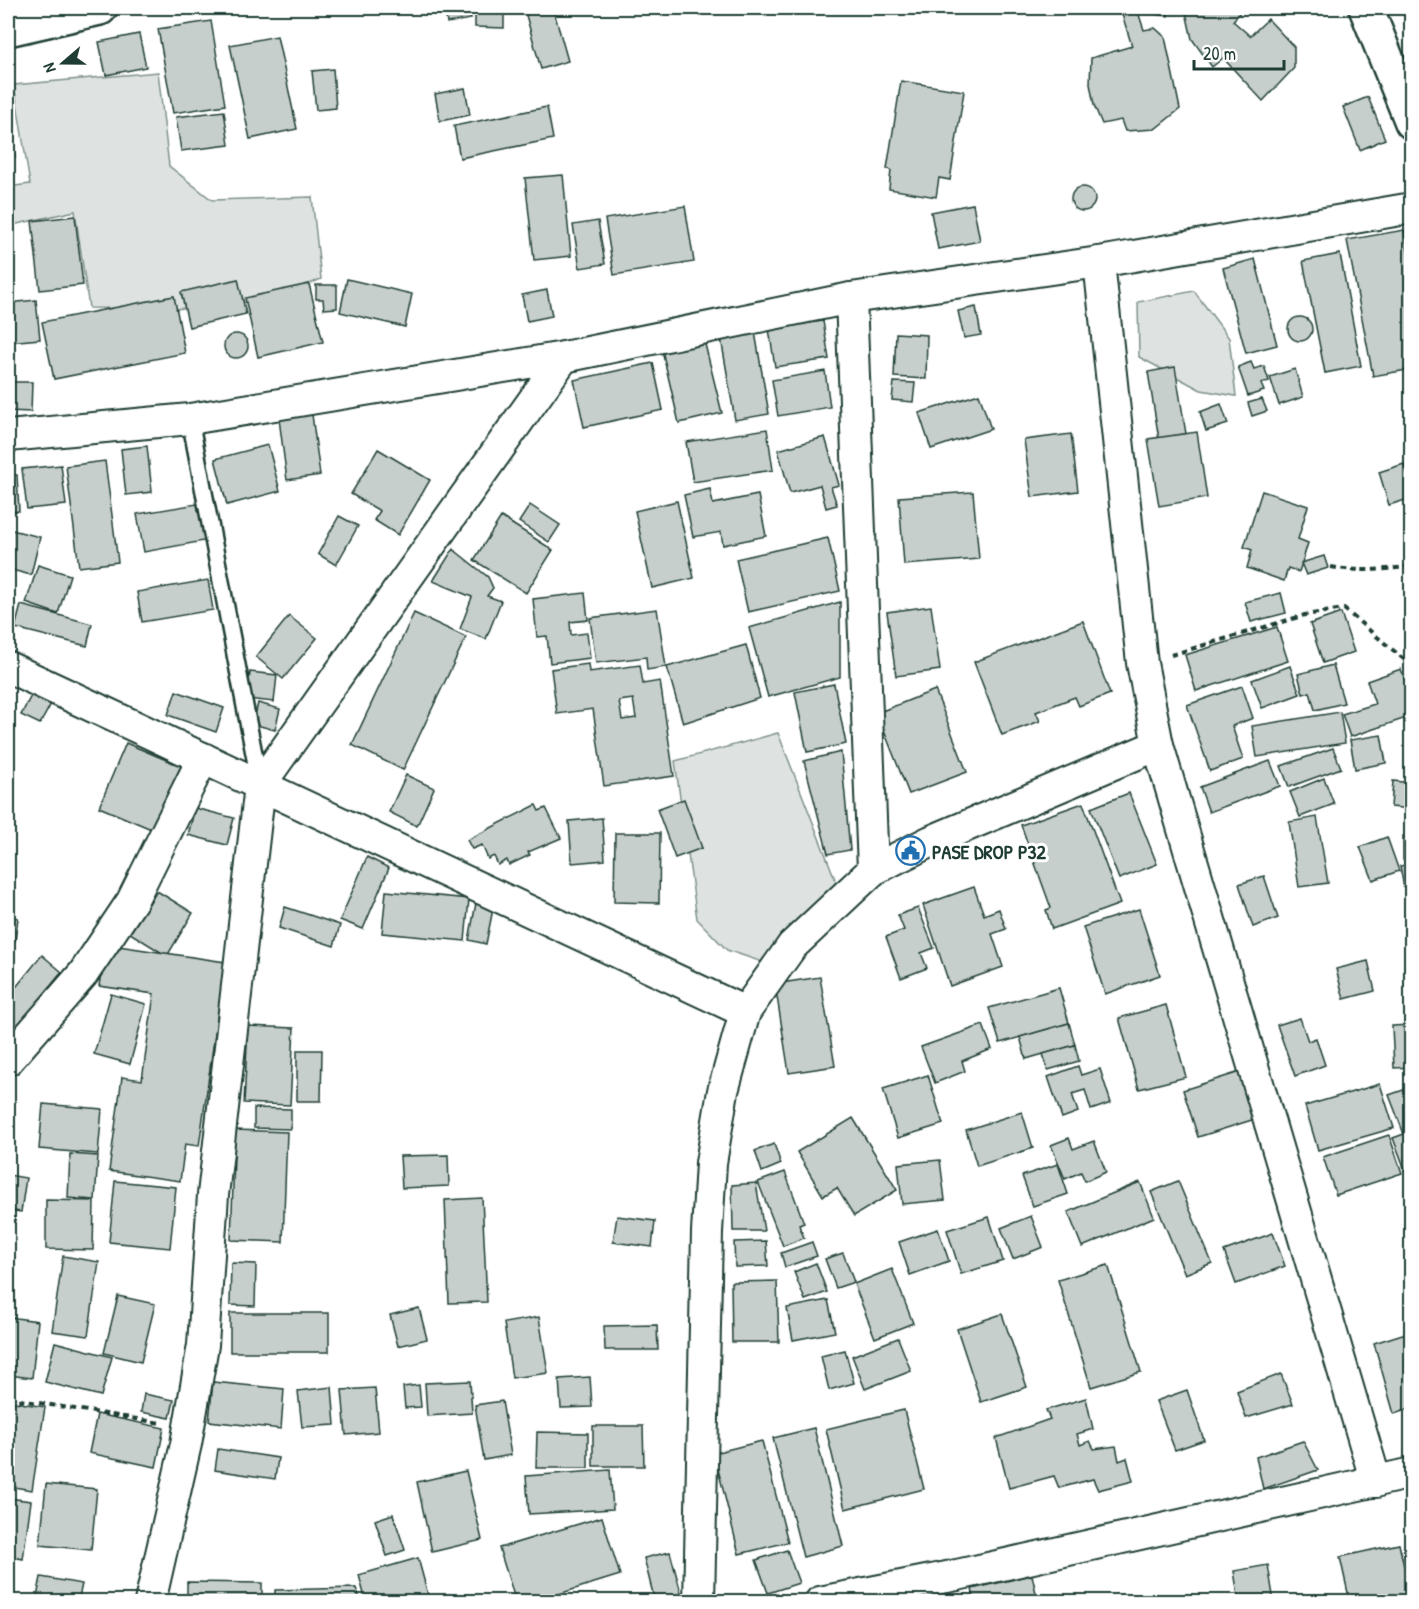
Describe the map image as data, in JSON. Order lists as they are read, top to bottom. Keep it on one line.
{"places":{"public building":["PASE DROP P32"]},"scale_bar":"20 m","north":"left"}
